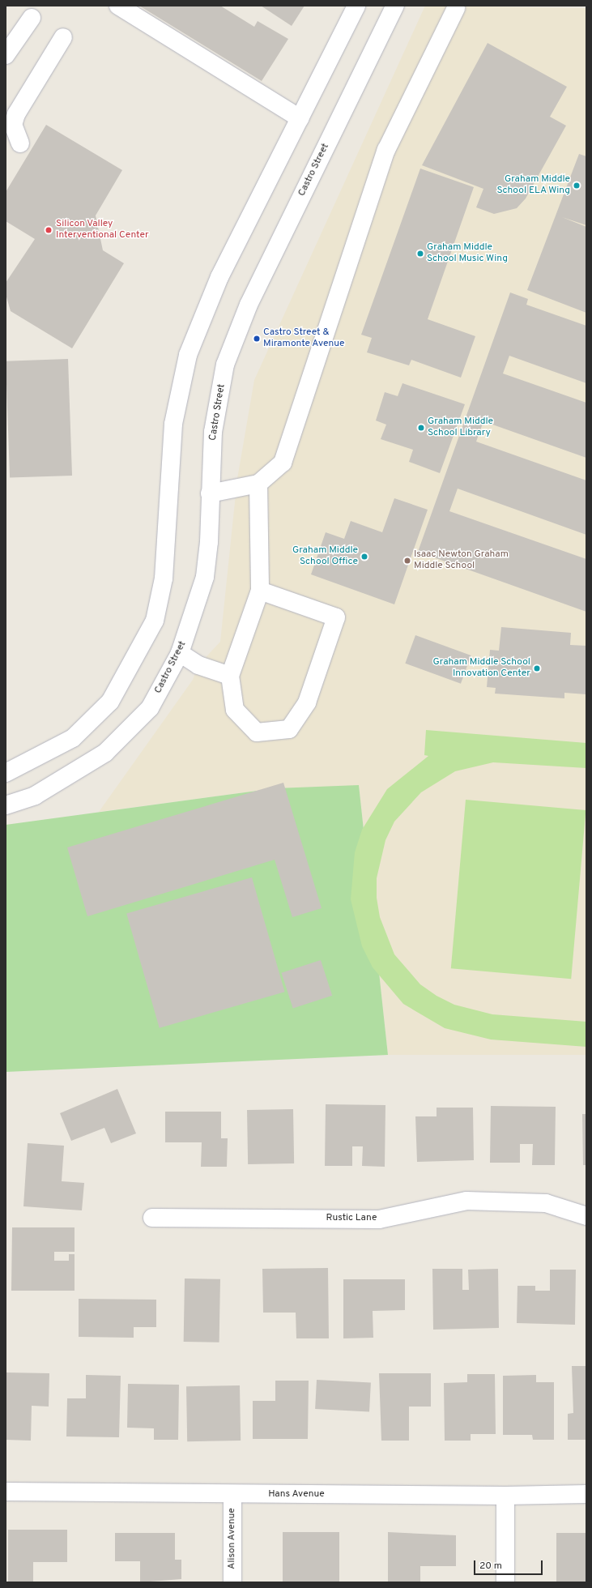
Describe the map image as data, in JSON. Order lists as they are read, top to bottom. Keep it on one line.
{"streets":{"street":["Castro Street","Rustic Lane","Hans Avenue","Alison Avenue"]},"crossings":[["Hans Avenue","Alison Avenue"]],"places":["Graham Middle School ELA Wing","Silicon Valley Interventional Center","Graham Middle School Music Wing","Castro Street & Miramonte Avenue","Graham Middle School Library","Graham Middle School Office","Isaac Newton Graham Middle School","Graham Middle School Innovation Center"],"scale_bar":"20 m"}
